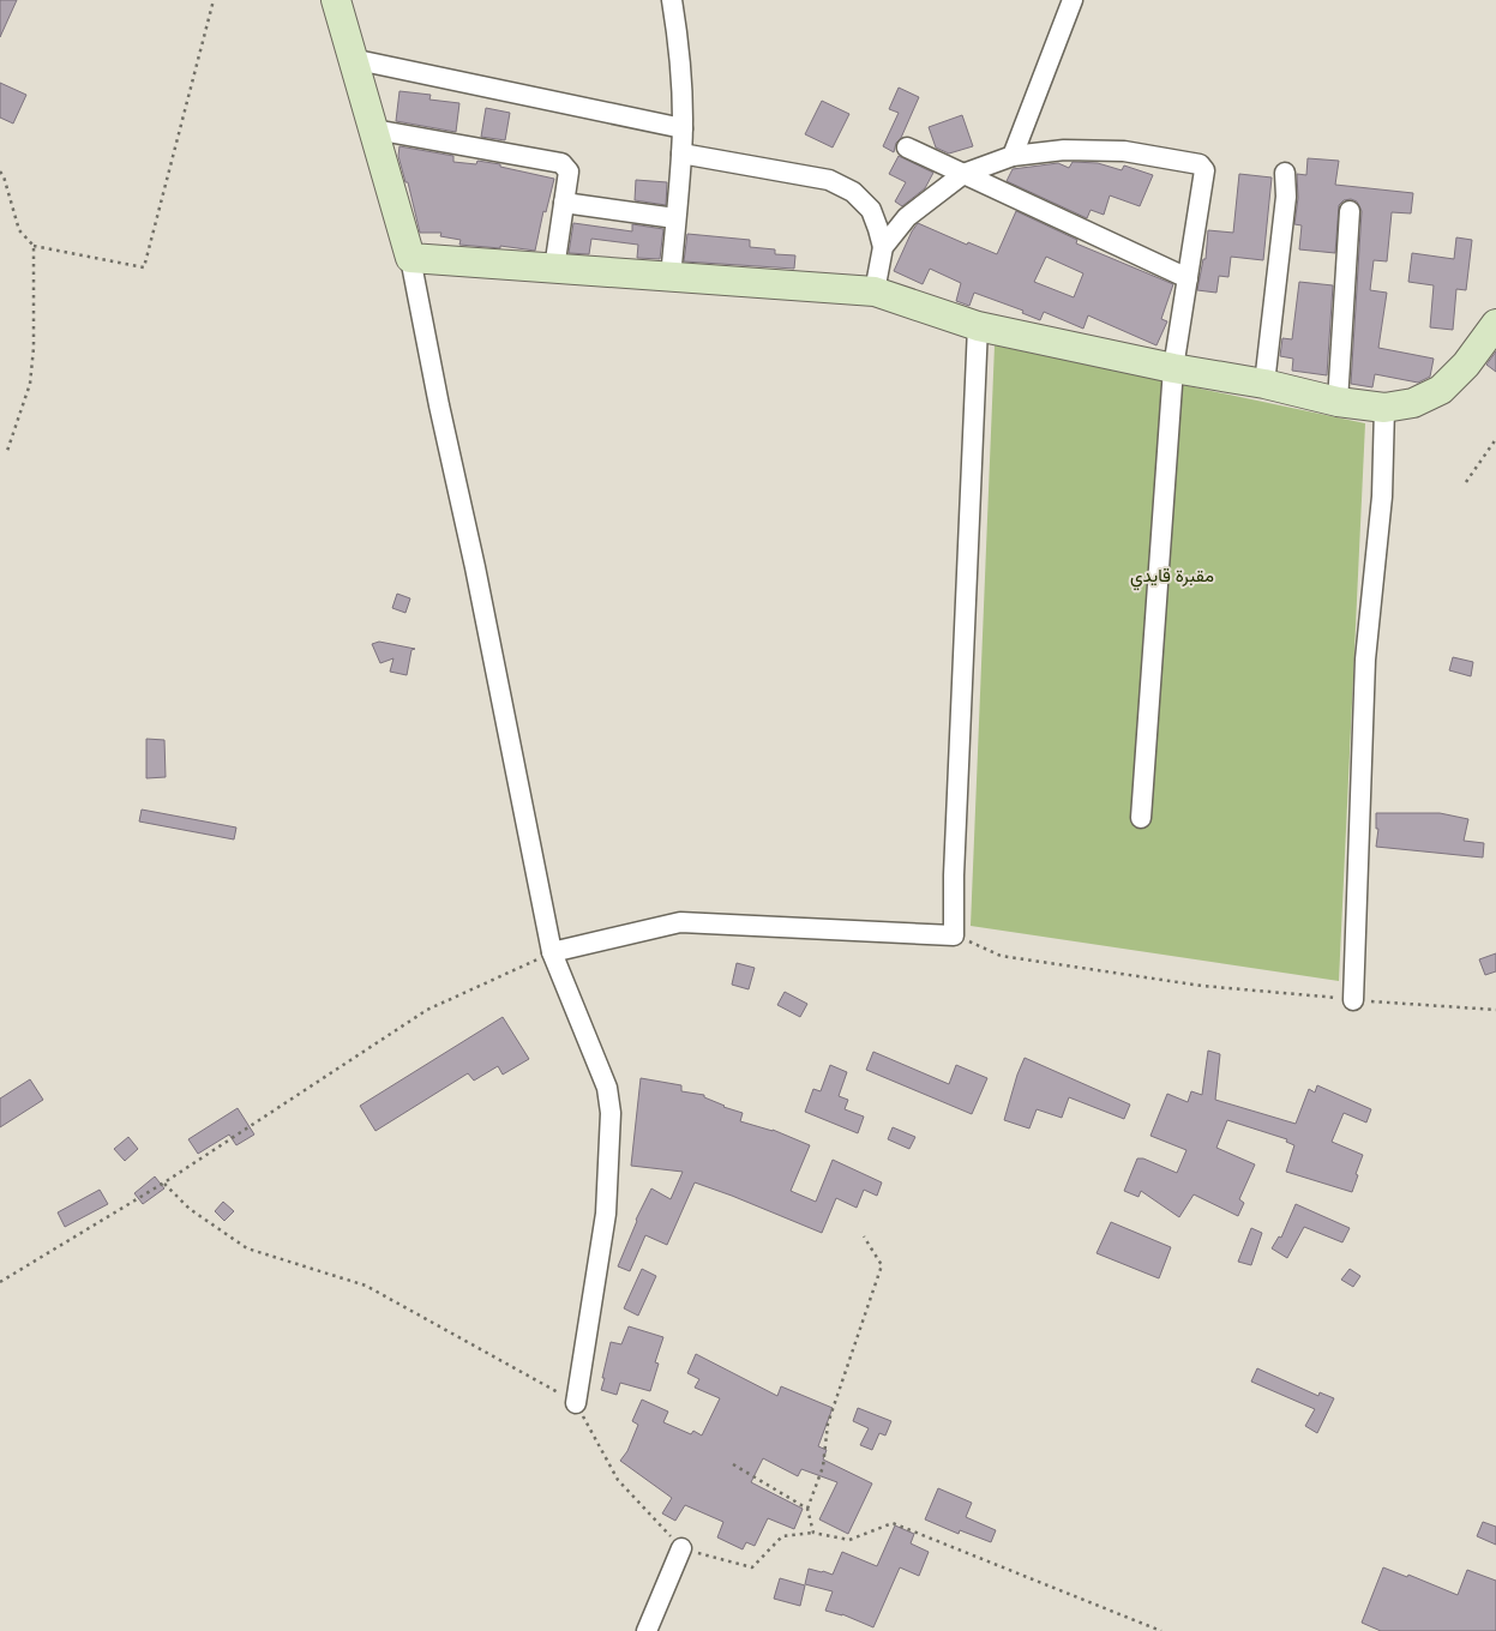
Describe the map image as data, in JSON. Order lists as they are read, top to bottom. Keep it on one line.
{"parks":["مقبرة قايدي"]}
